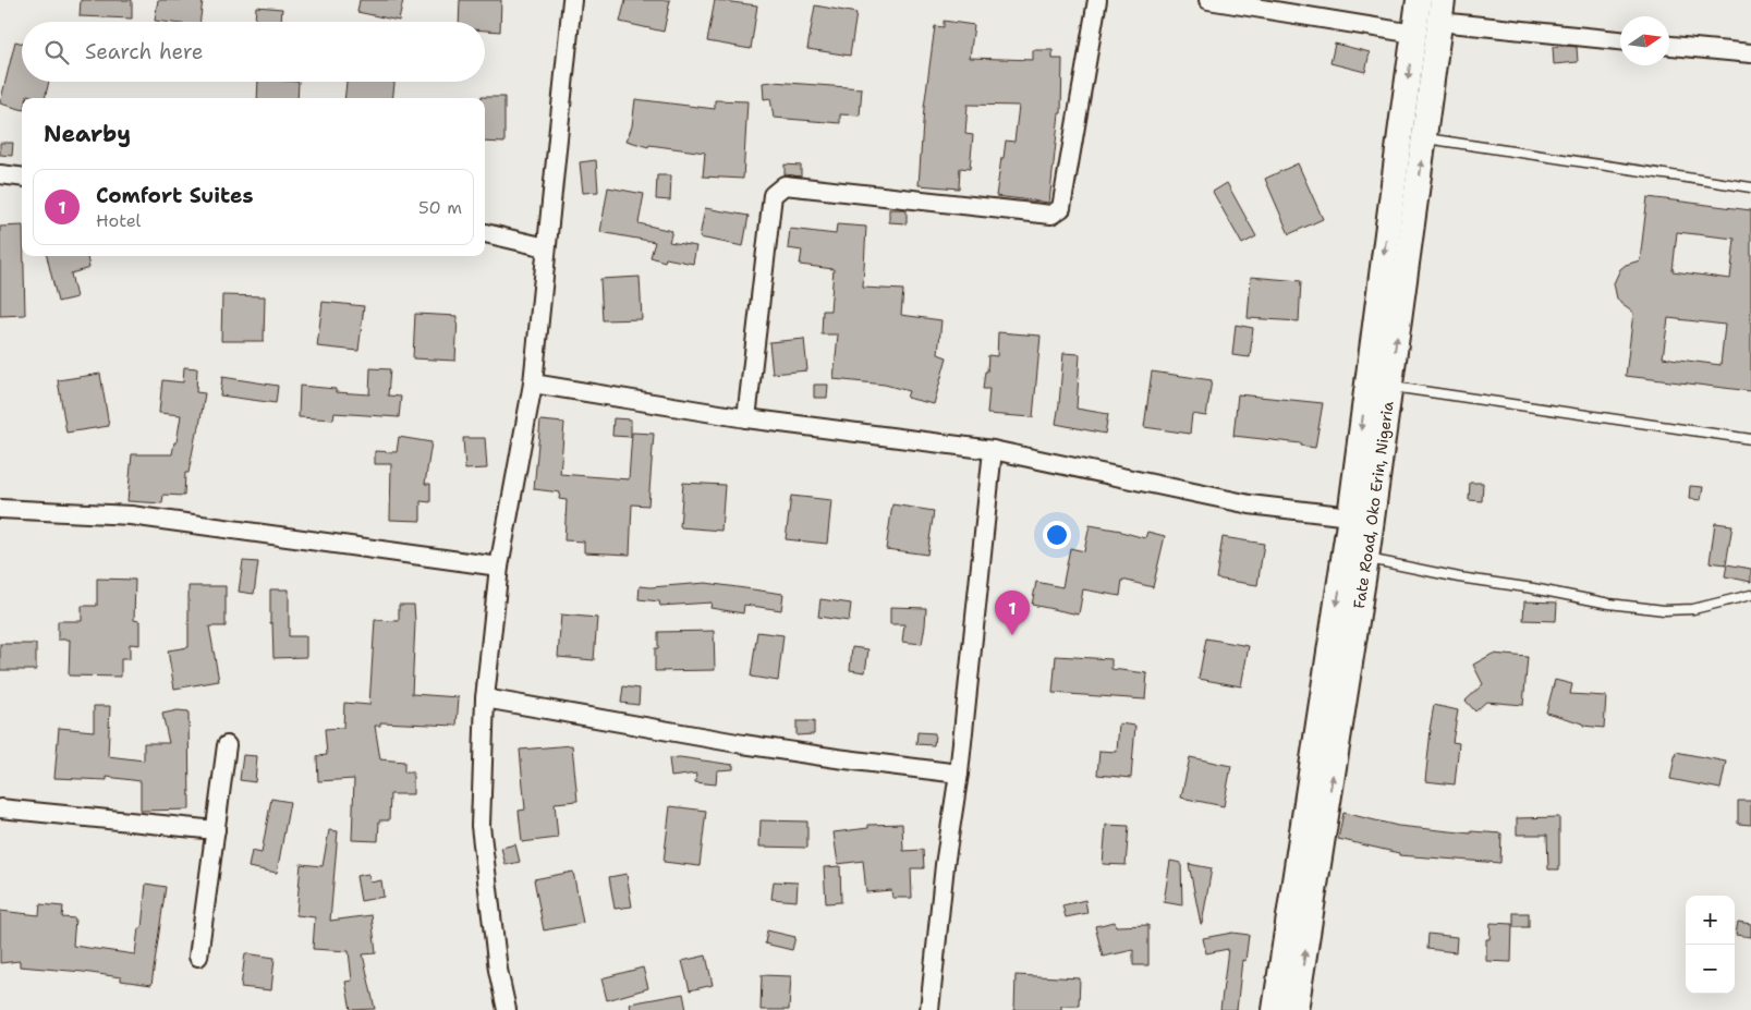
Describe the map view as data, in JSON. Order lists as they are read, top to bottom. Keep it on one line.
{"streets":{"street":["Fate Road, Oko Erin, Nigeria"]},"north":"right","page":{"search":"Search here","heading":"Nearby","list":[{"mark":"1","name":"Comfort Suites","note":"Hotel","value":"50 m"}],"pins":"1","map_buttons":["+","−"]}}
